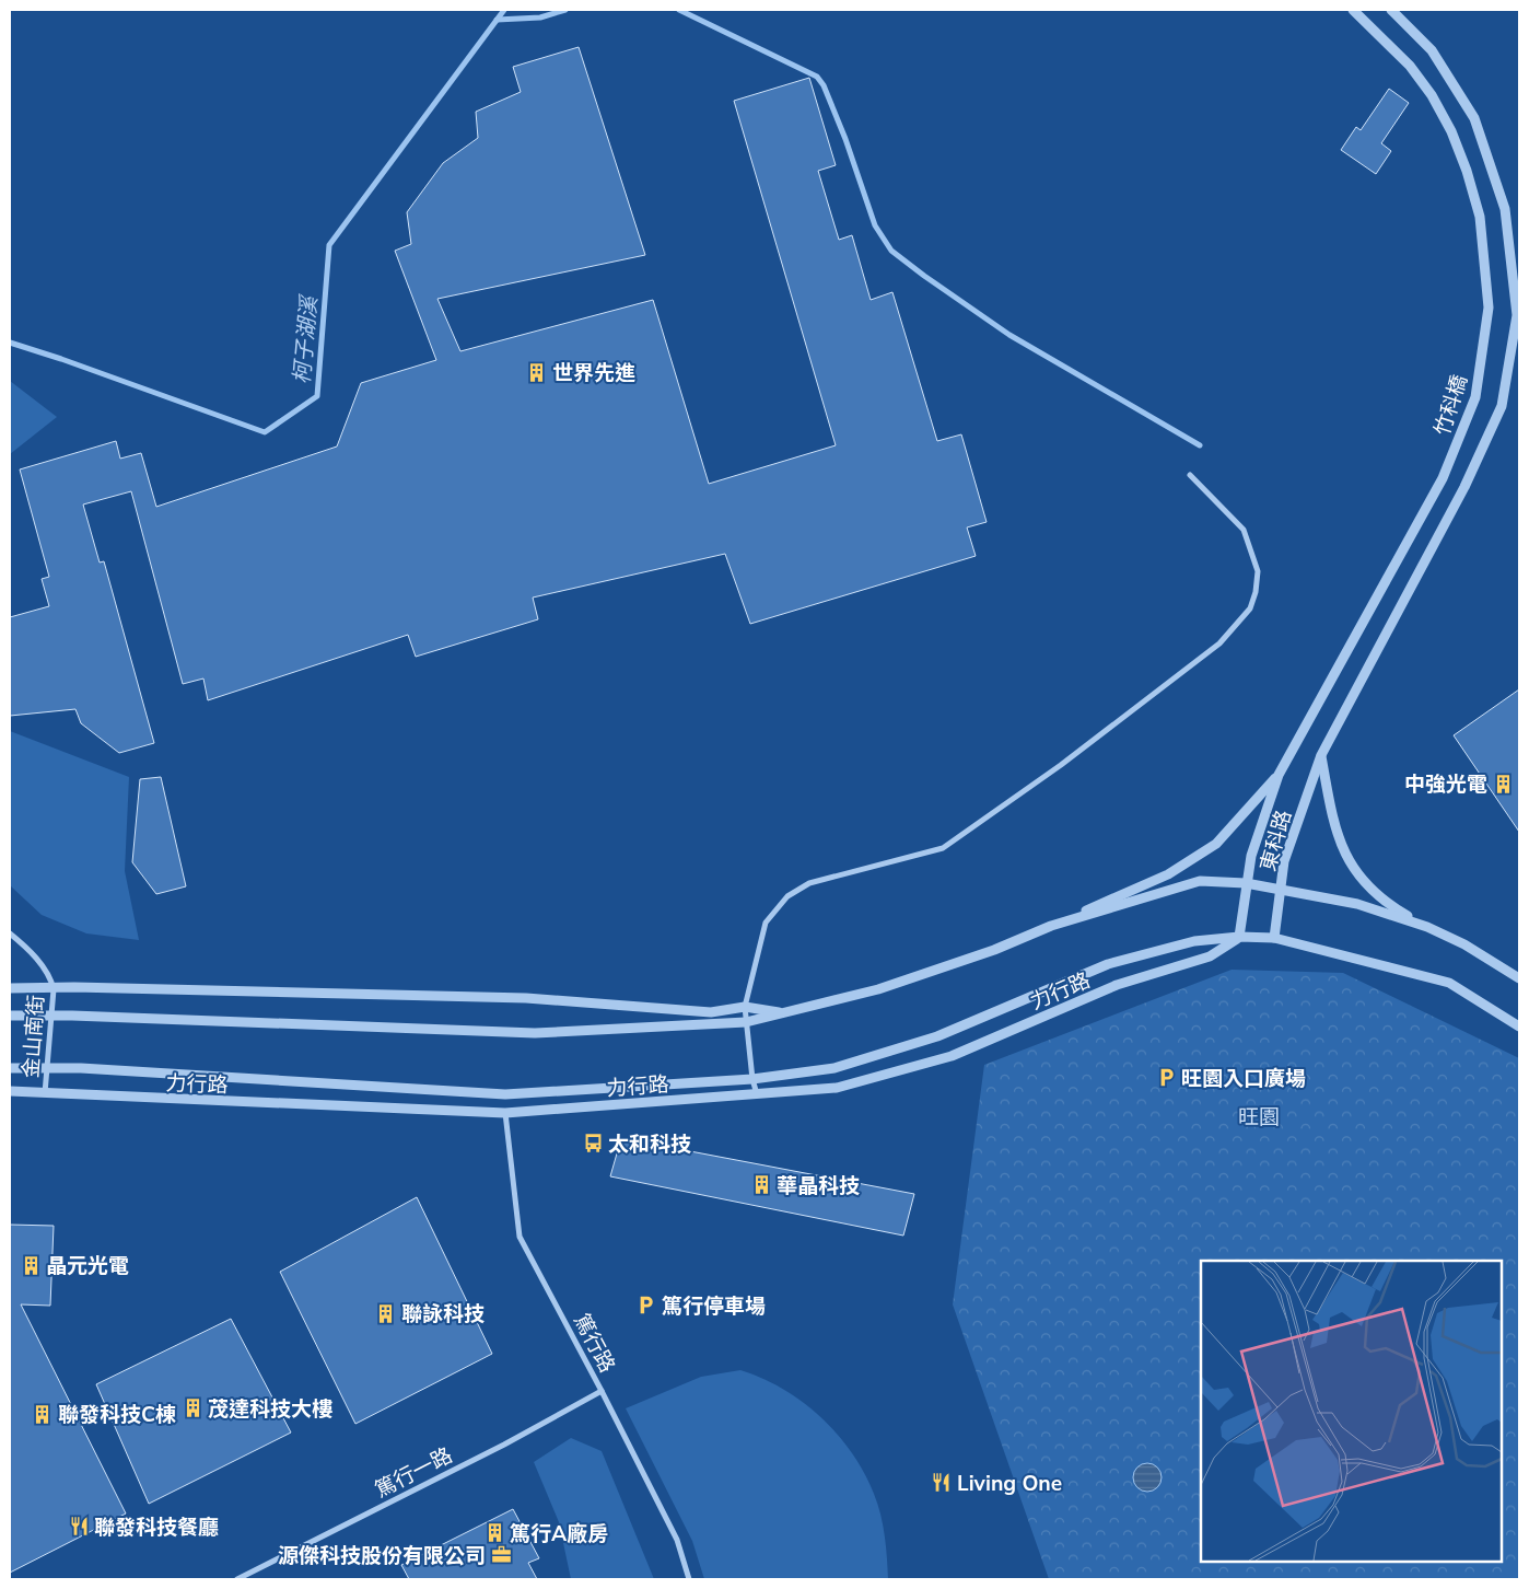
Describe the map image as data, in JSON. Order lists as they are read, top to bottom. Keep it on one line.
{"streets":{"street":["竹科橋","東科路","力行路","金山南街","篤行路","篤行一路"]},"crossings":[["竹科橋","東科路"],["東科路","力行路"],["力行路","金山南街"],["力行路","篤行路"],["篤行路","篤行一路"]],"water":["柯子湖溪"],"parks":["旺園"],"places":{"building":["世界先進","中強光電","華晶科技","晶元光電","聯詠科技","茂達科技大樓","聯發科技C棟","篤行A廠房"],"parking":["旺園入口廣場","篤行停車場"],"bus stop":["太和科技"],"restaurant":["Living One","聯發科技餐廳"],"office":["源傑科技股份有限公司"]}}
